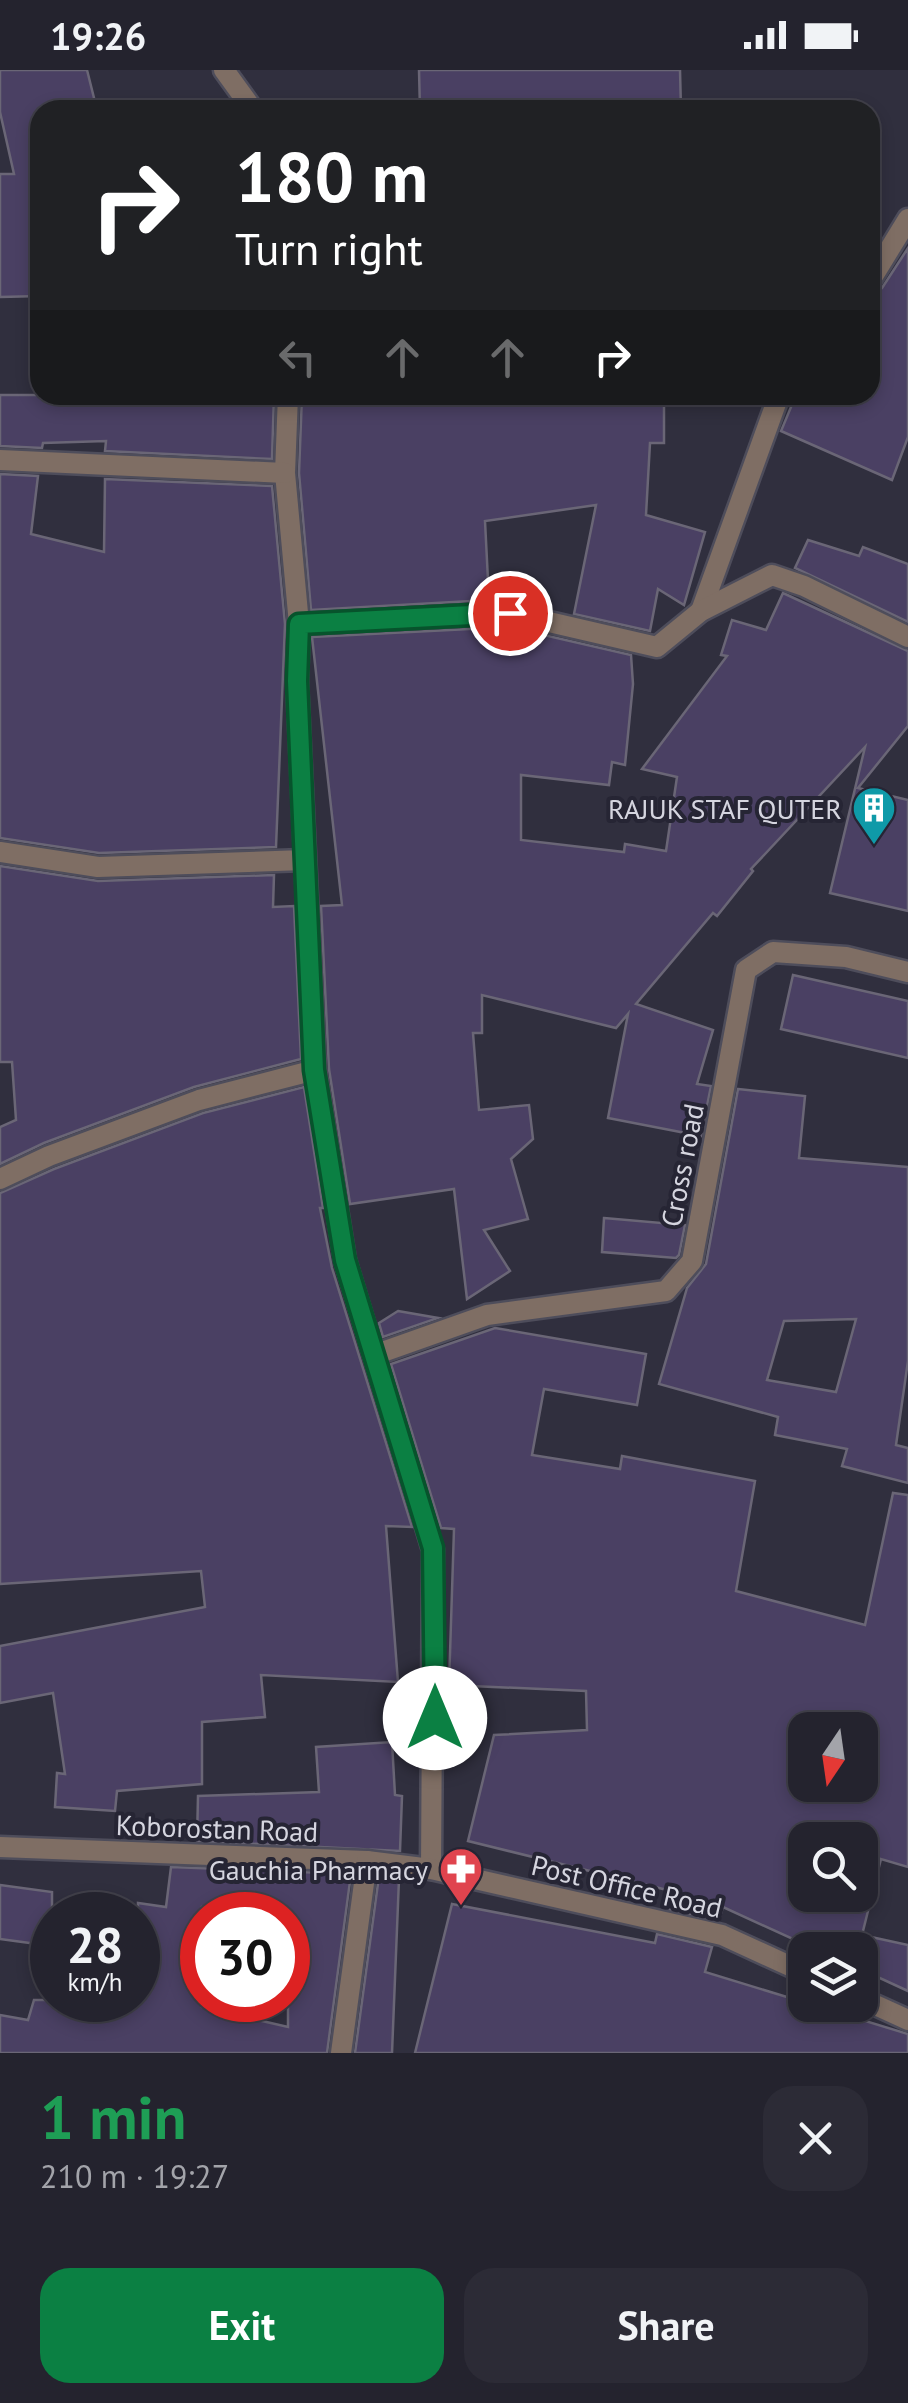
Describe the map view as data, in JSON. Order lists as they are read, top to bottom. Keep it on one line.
{"streets":{"street":["Cross road","Koborostan Road","Post Office Road"]},"crossings":[["Koborostan Road","Post Office Road"]],"places":{"building":["RAJUK STAF QUTER"],"pharmacy":["Gauchia Pharmacy"]},"north":"bottom","page":{"status":"19:26","turn":["180 m","Turn right"],"speed":"28 km/h","limit":"30","heading":["1 min","210 m · 19:27"],"buttons":["Exit","Share"]}}
